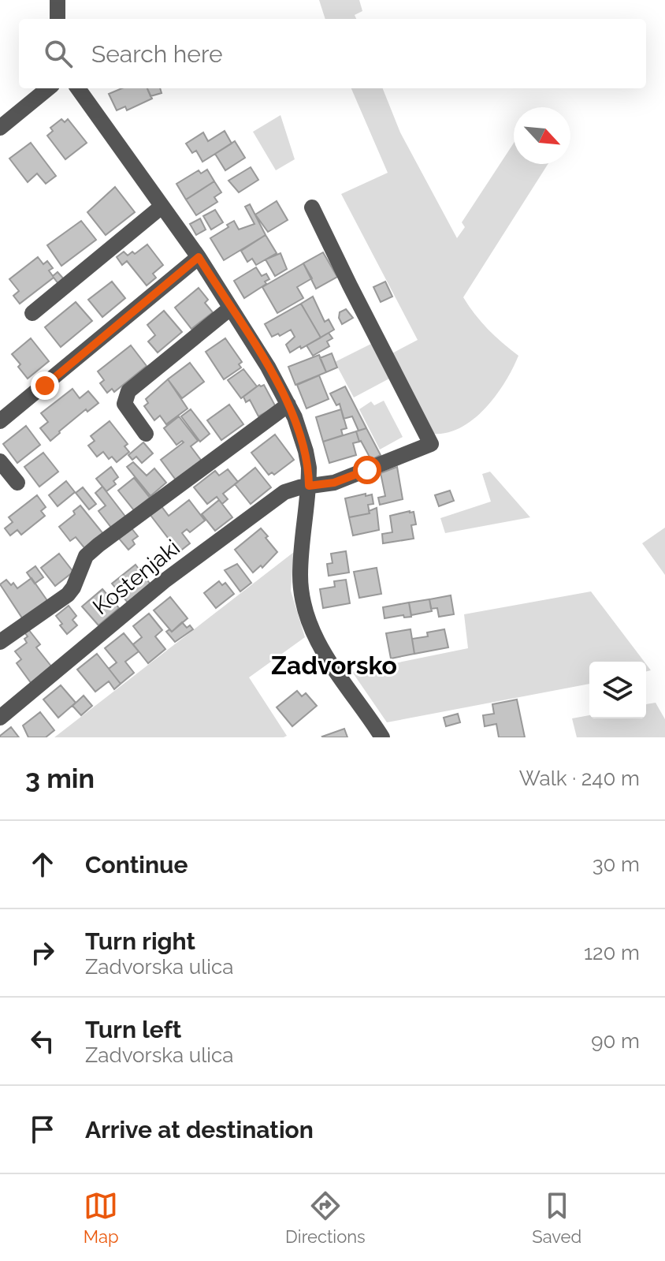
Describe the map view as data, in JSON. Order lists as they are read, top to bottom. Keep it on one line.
{"streets":{"street":["Kostenjaki"]},"districts":["Zadvorsko"],"north":"bottom right","page":{"search":"Search here","heading":["3 min","Walk · 240 m"],"list":[["Continue","30 m"],["Turn right","Zadvorska ulica","120 m"],["Turn left","Zadvorska ulica","90 m"],"Arrive at destination"],"nav":["Map","Directions","Saved"]}}
